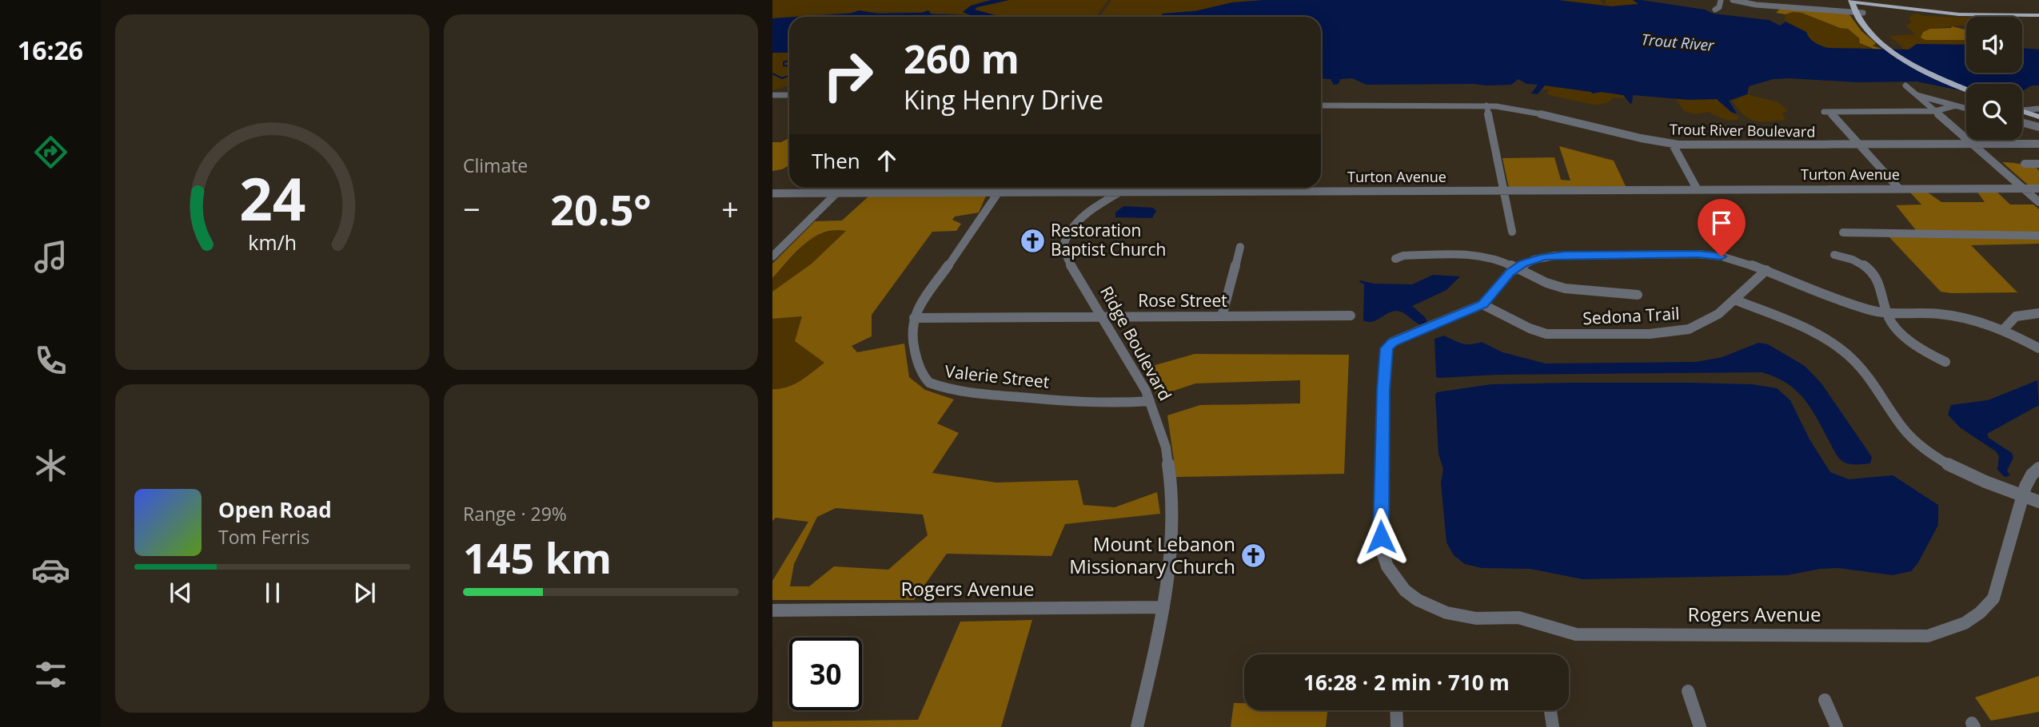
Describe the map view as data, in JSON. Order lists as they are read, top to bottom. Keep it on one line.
{"streets":{"street":["Trout River Boulevard","Turton Avenue","Rose Street","Sedona Trail","Ridge Boulevard","Valerie Street","Rogers Avenue"]},"crossings":[["Turton Avenue","Ridge Boulevard"],["Rose Street","Ridge Boulevard"],["Rose Street","Valerie Street"],["Sedona Trail","Rogers Avenue"],["Ridge Boulevard","Valerie Street"],["Ridge Boulevard","Rogers Avenue"]],"water":["Trout River"],"places":{"church":["Restoration Baptist Church","Mount Lebanon Missionary Church"]},"page":{"tabs":"16:26","tile":["Climate",["Range · 29%","145 km"]],"turn":["260 m","King Henry Drive"],"then":"Then","heat":["−","20.5°","+"],"song":["Open Road","Tom Ferris"],"limit":"30","trip":"16:28 · 2 min · 710 m","gauge":["24","km/h"]}}
